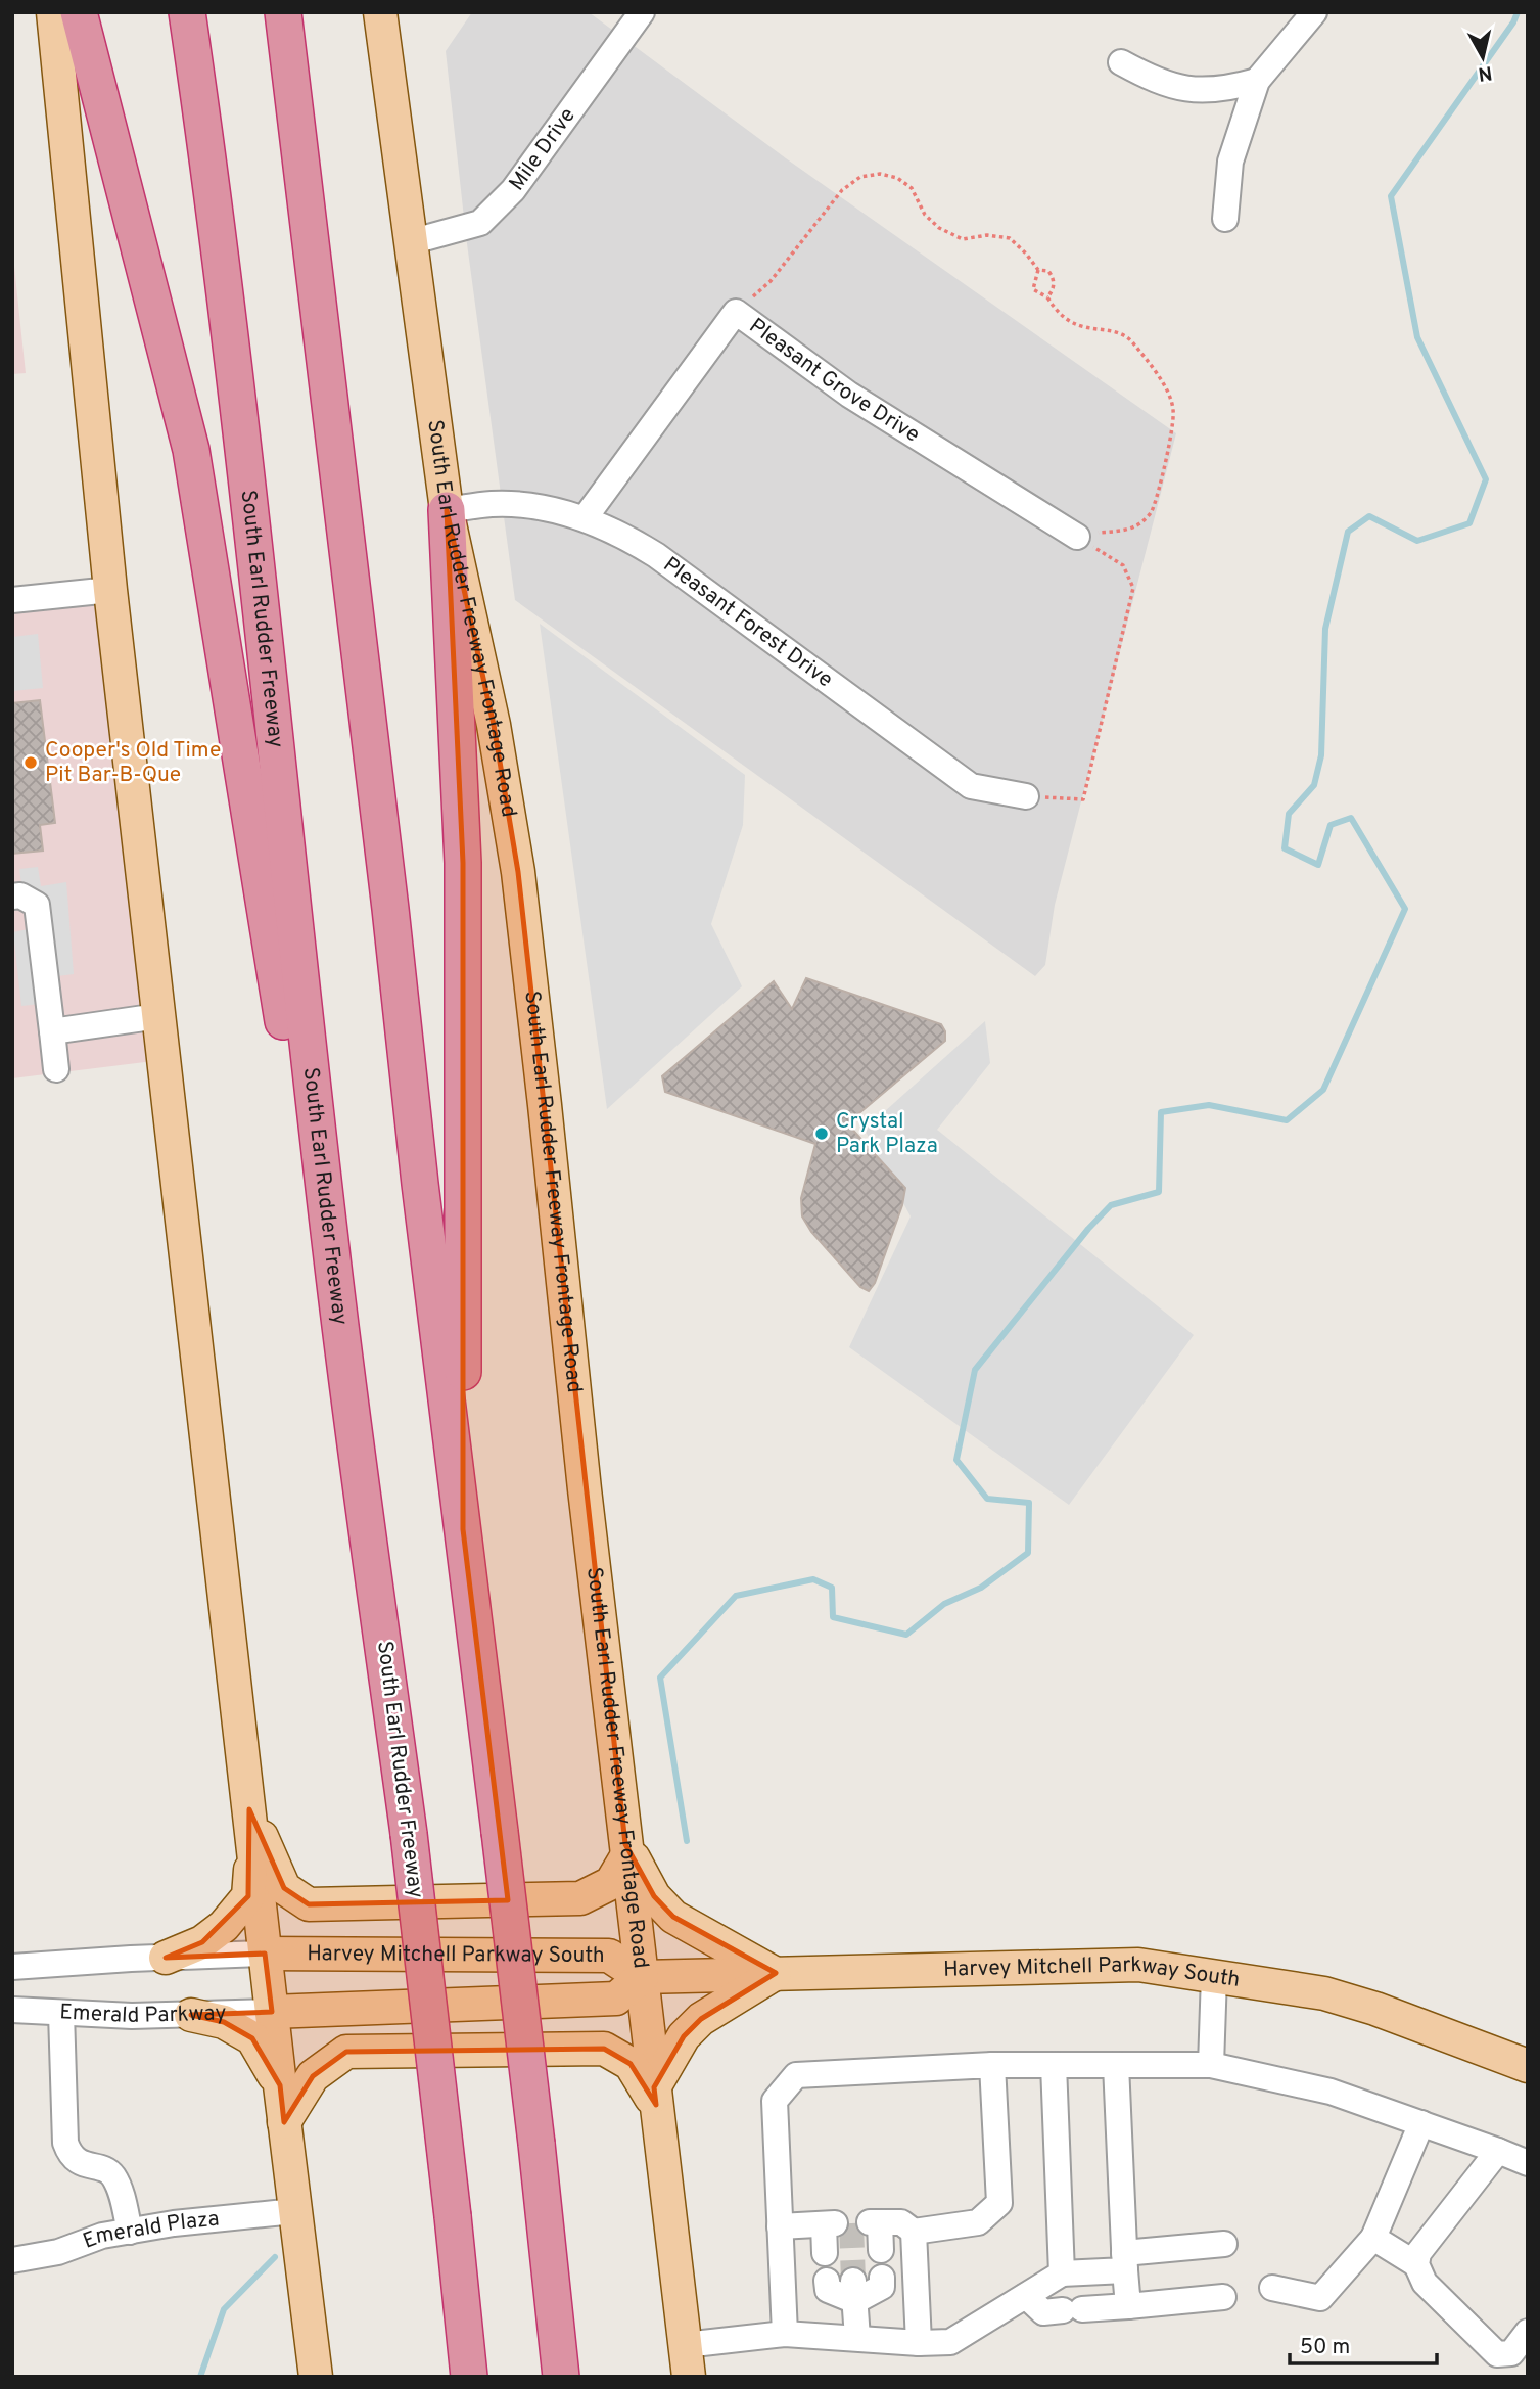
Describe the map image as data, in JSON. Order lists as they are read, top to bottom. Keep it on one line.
{"streets":{"highway":["South Earl Rudder Freeway"],"main road":["South Earl Rudder Freeway Frontage Road","Harvey Mitchell Parkway South"],"street":["Mile Drive","Pleasant Grove Drive","Pleasant Forest Drive","Emerald Parkway","Emerald Plaza"]},"crossings":[["Mile Drive","South Earl Rudder Freeway Frontage Road"],["Pleasant Grove Drive","Pleasant Forest Drive"],["South Earl Rudder Freeway Frontage Road","Pleasant Forest Drive"],["South Earl Rudder Freeway Frontage Road","Harvey Mitchell Parkway South"],["Harvey Mitchell Parkway South","Emerald Parkway"]],"places":["Cooper's Old Time Pit Bar-B-Que","Crystal Park Plaza"],"scale_bar":"50 m","north":"bottom"}
